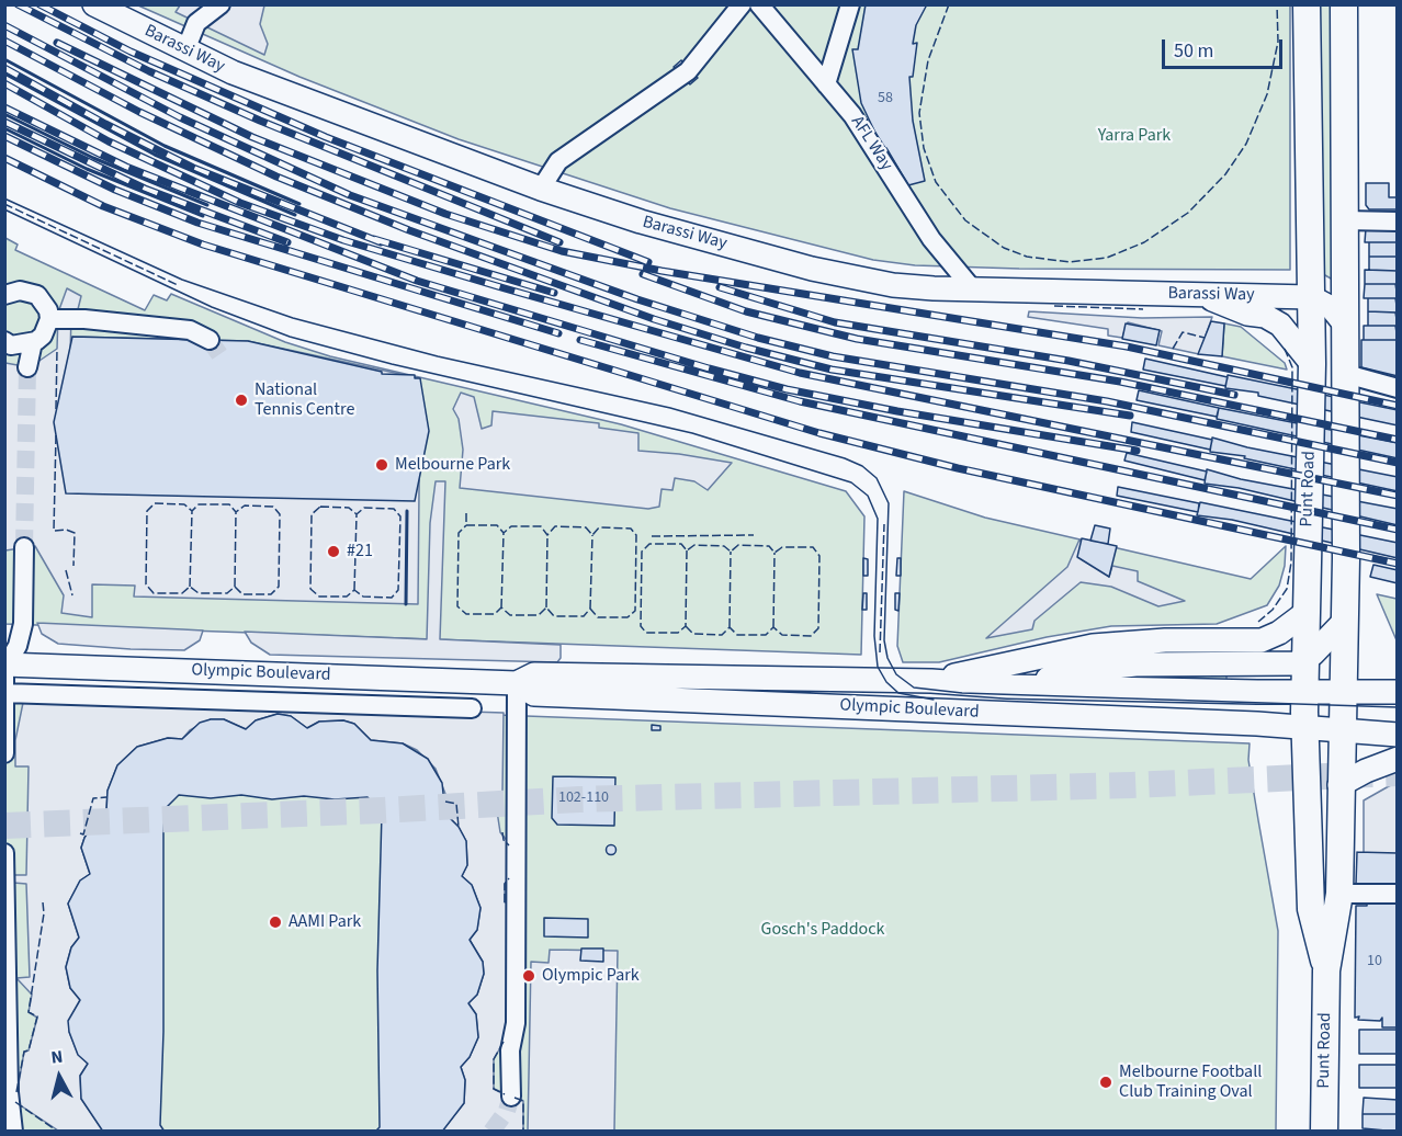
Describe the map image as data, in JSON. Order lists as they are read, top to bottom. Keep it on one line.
{"streets":{"highway":["Punt Road"],"main road":["Barassi Way","Olympic Boulevard"],"street":["AFL Way"]},"crossings":[["Barassi Way","AFL Way"],["Barassi Way","Punt Road"],["Punt Road","Olympic Boulevard"]],"parks":["Yarra Park","Gosch's Paddock"],"places":["National Tennis Centre","Melbourne Park","#21","AAMI Park","Olympic Park","Melbourne Football Club Training Oval"],"house_numbers":["58","102-110","10"],"scale_bar":"50 m","north":"top"}
